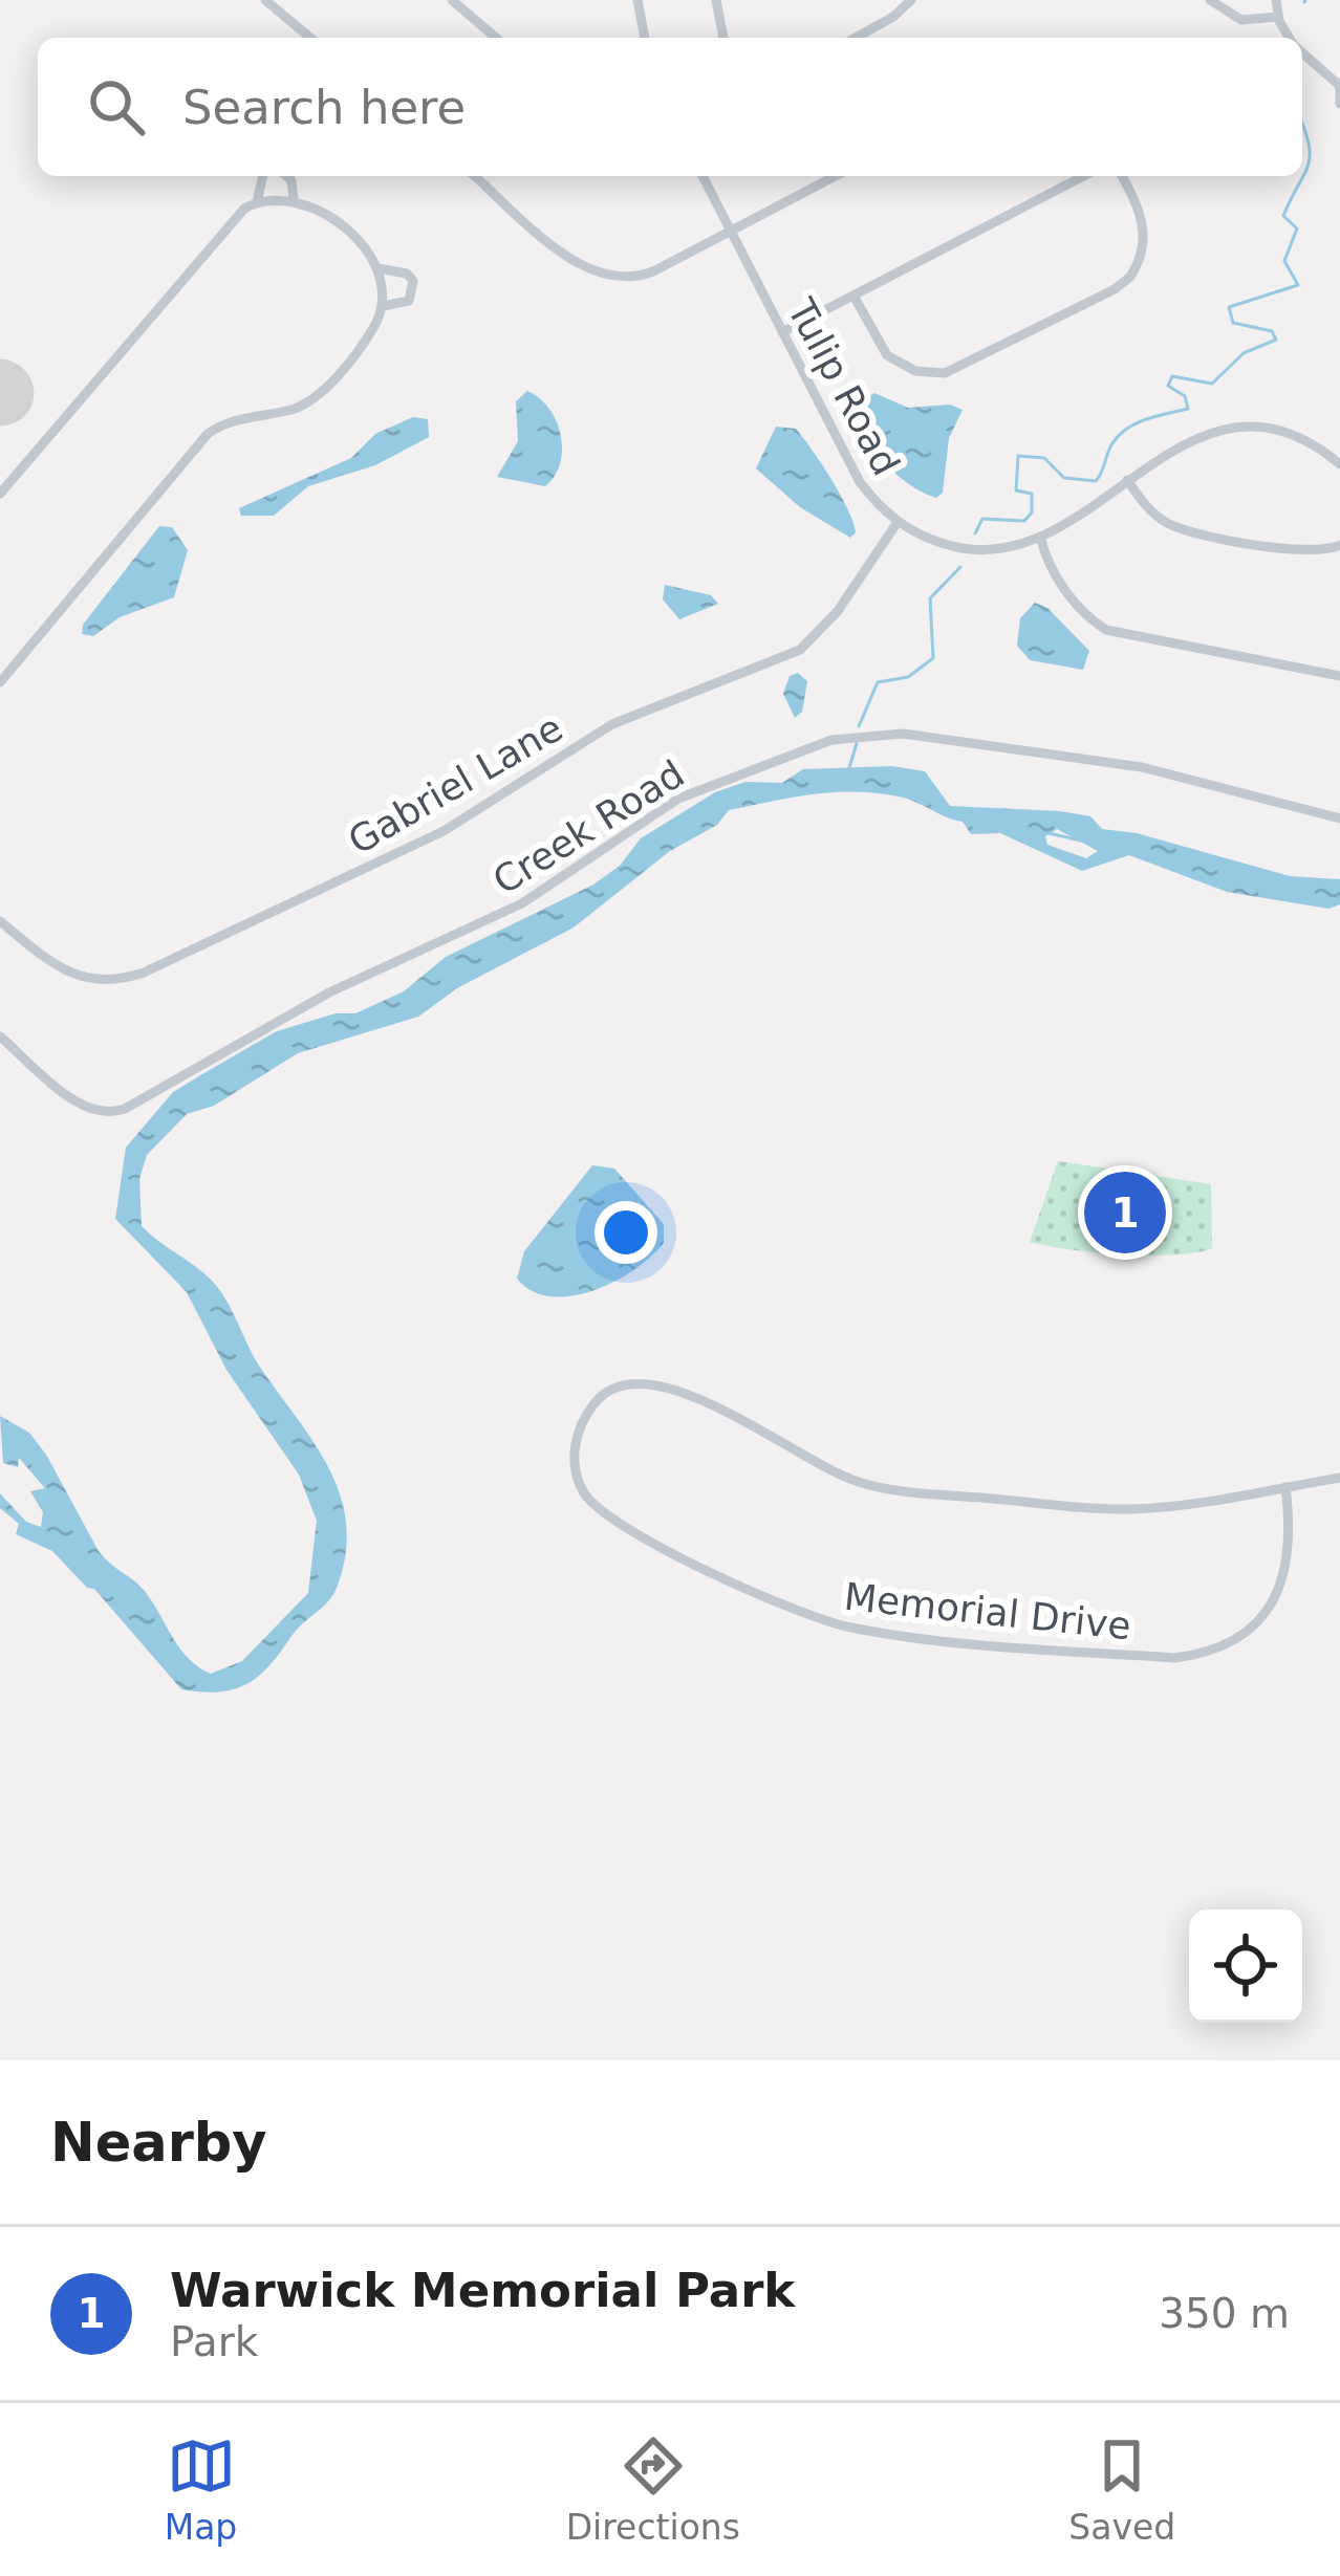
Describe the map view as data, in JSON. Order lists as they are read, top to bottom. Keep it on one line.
{"streets":{"street":["Tulip Road","Gabriel Lane","Creek Road","Memorial Drive"]},"crossings":[["Tulip Road","Gabriel Lane"]],"page":{"search":"Search here","pins":"1","heading":"Nearby","list":[{"mark":"1","name":"Warwick Memorial Park","note":"Park","value":"350 m"}],"nav":["Map","Directions","Saved"]}}
